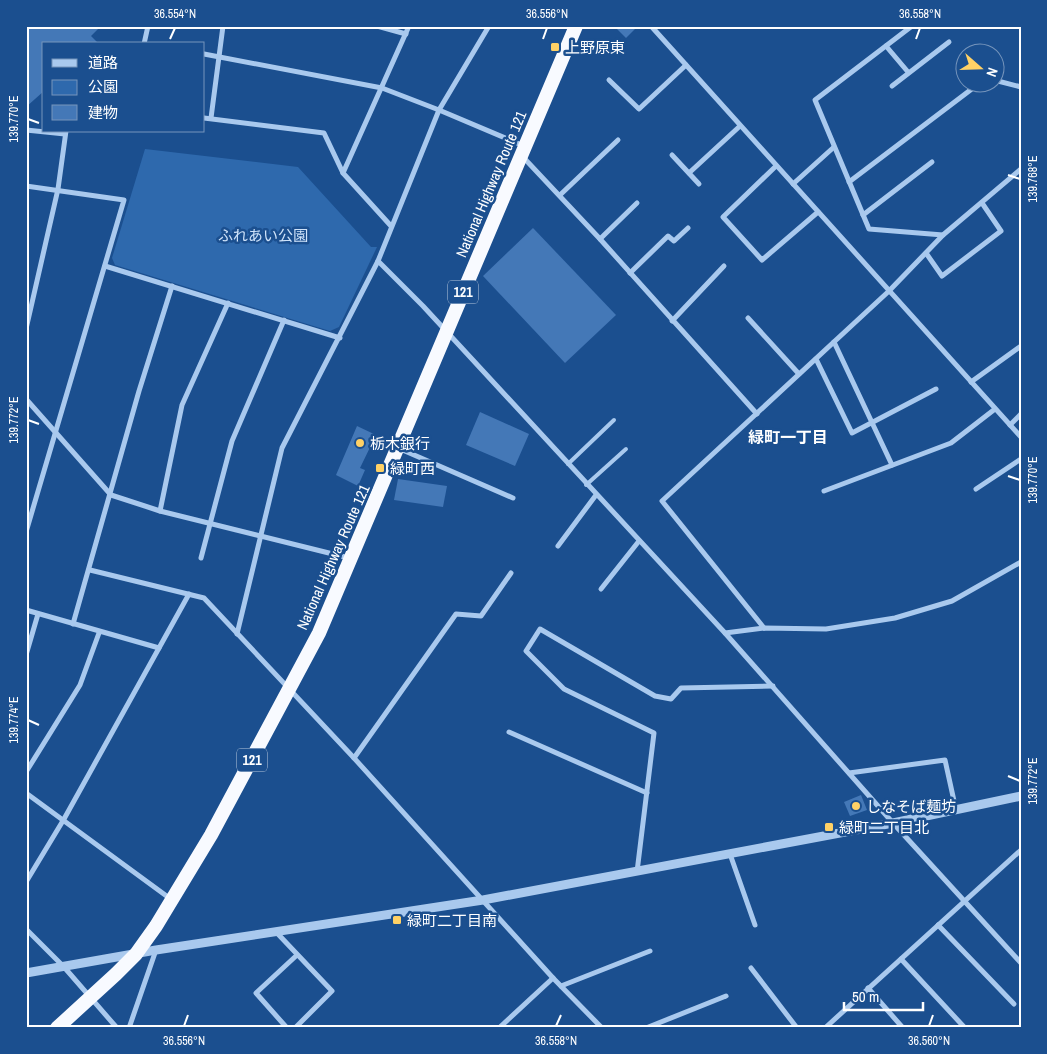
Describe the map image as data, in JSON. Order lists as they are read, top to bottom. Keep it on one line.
{"streets":{"highway":["National Highway Route 121","121"]},"districts":["緑町一丁目"],"parks":["ふれあい公園"],"places":{"transit":["上野原東","緑町西","緑町二丁目北","緑町二丁目南"],"other":["栃木銀行","しなそば麺坊"]},"legend":["道路","公園","建物"],"scale_bar":"50 m","north":"right","coordinates":["36.554°N","36.556°N","36.558°N","139.770°E","139.768°E","139.772°E","139.774°E","36.560°N"]}
